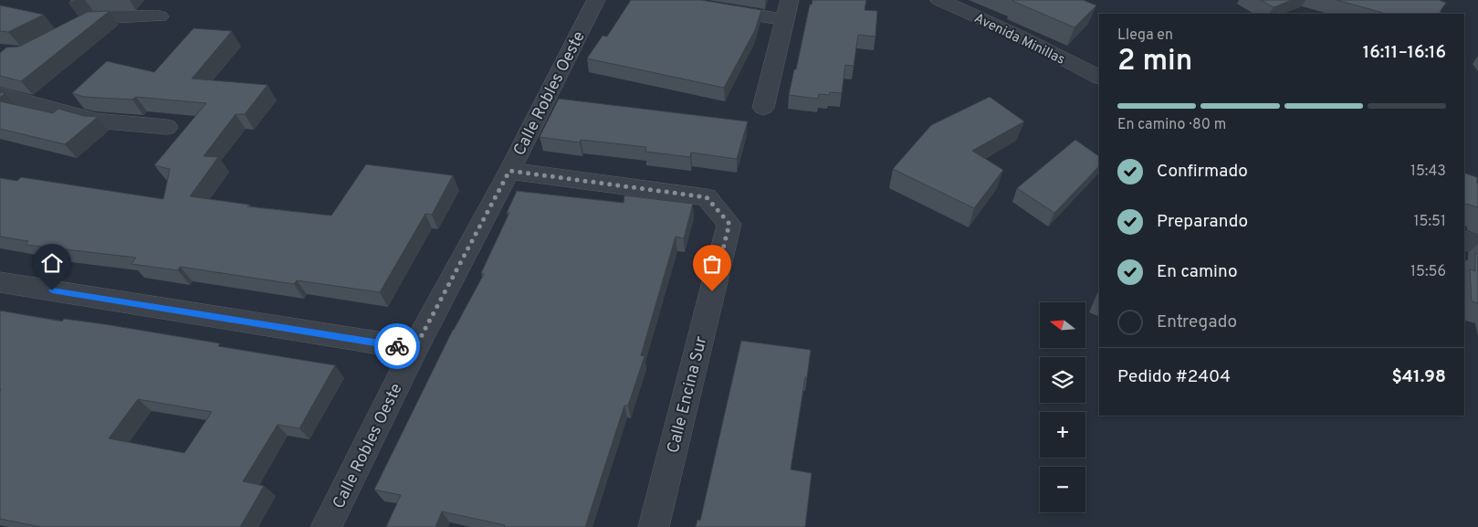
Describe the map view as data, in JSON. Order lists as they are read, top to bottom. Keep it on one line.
{"streets":{"street":["Avenida Minillas","Calle Robles Oeste","Calle Encina Sur"]},"crossings":[["Calle Robles Oeste","Calle Encina Sur"]],"north":"left","page":{"heading":["2 min","Llega en","16:11–16:16"],"panel":["Pedido #2404","$41.98"],"bar":"En camino · 80 m","list":[["Confirmado","15:43"],["Preparando","15:51"],["En camino","15:56"],"Entregado"],"map_buttons":["+","−"]}}
